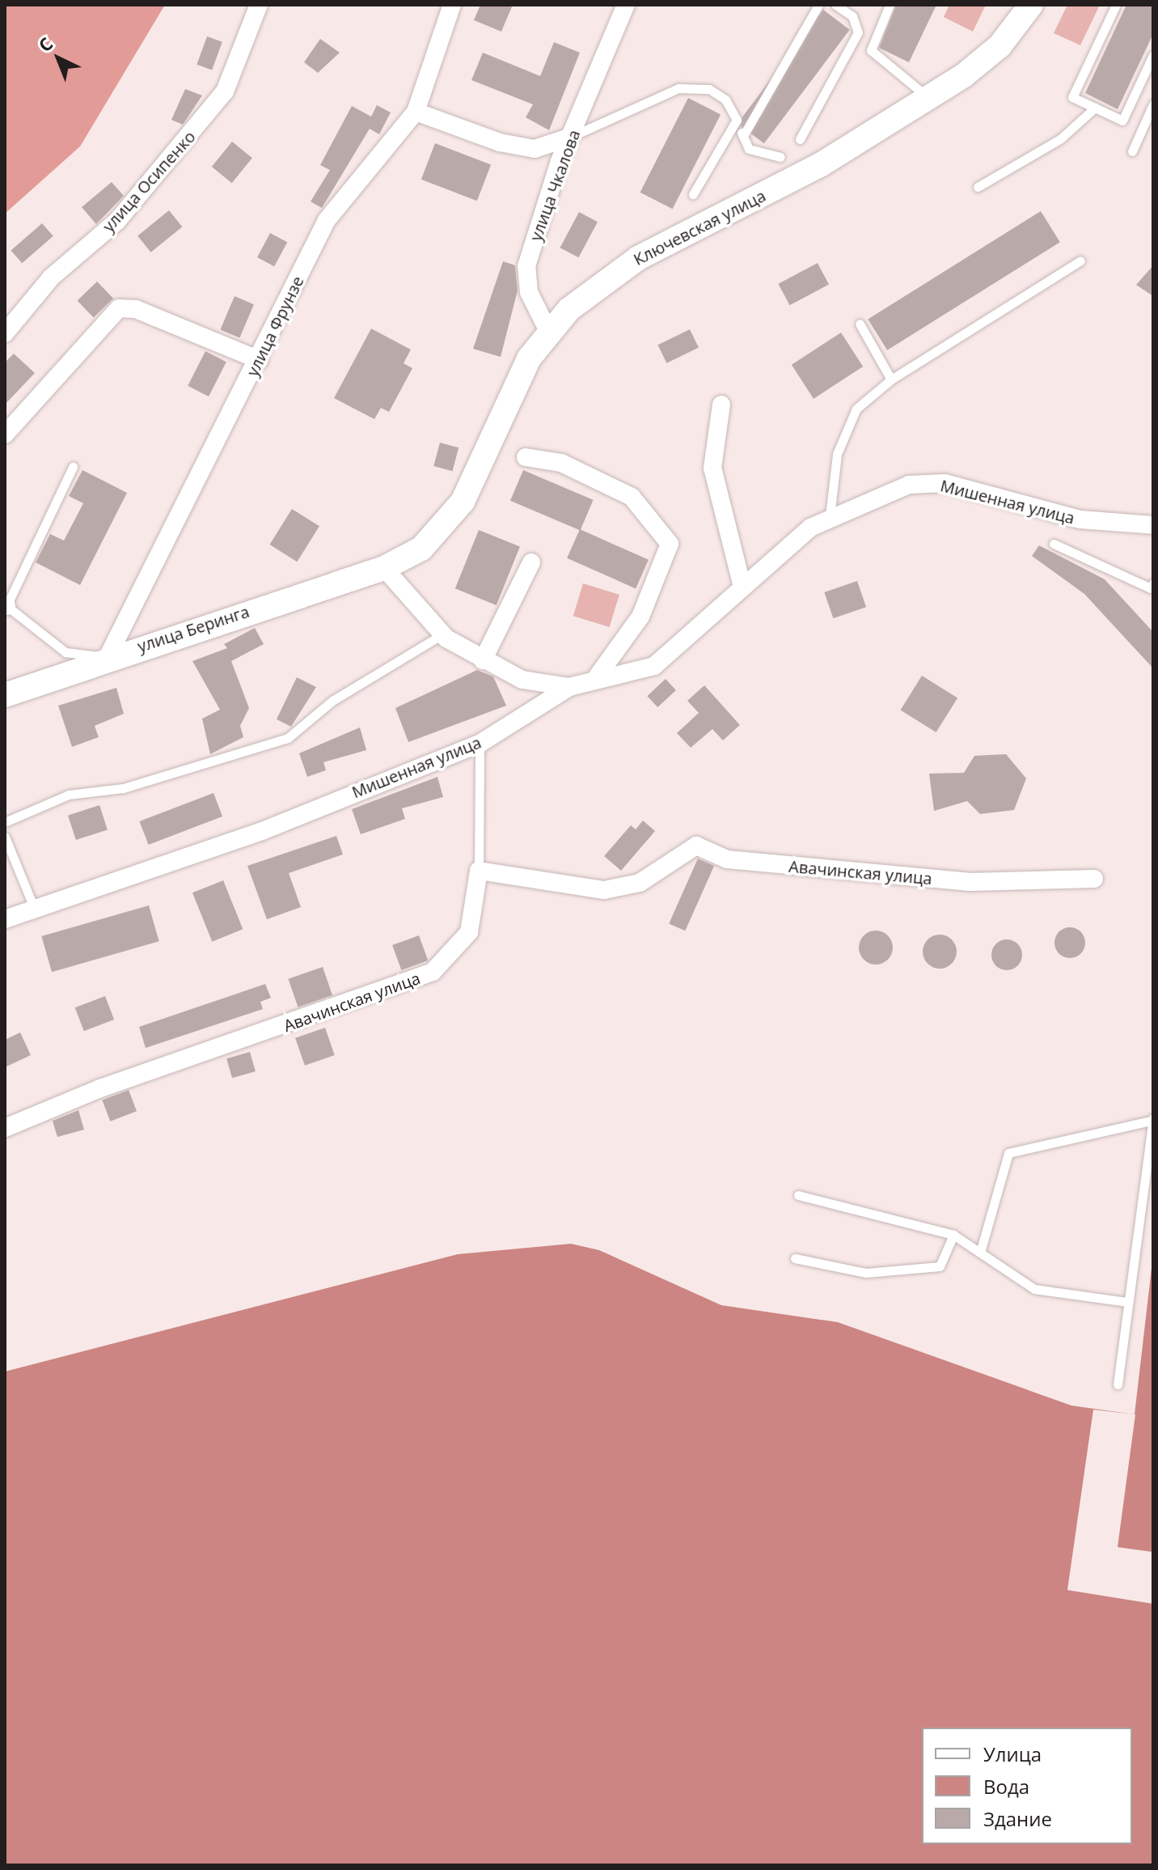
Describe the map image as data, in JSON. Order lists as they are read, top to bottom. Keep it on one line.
{"streets":{"main road":["Ключевская улица","улица Беринга"],"street":["улица Осипенко","улица Чкалова","улица Фрунзе","Мишенная улица","Авачинская улица"]},"crossings":[["улица Чкалова","Ключевская улица"],["Ключевская улица","улица Беринга"],["улица Фрунзе","улица Беринга"]],"legend":["Улица","Вода","Здание"],"north":"top left"}
